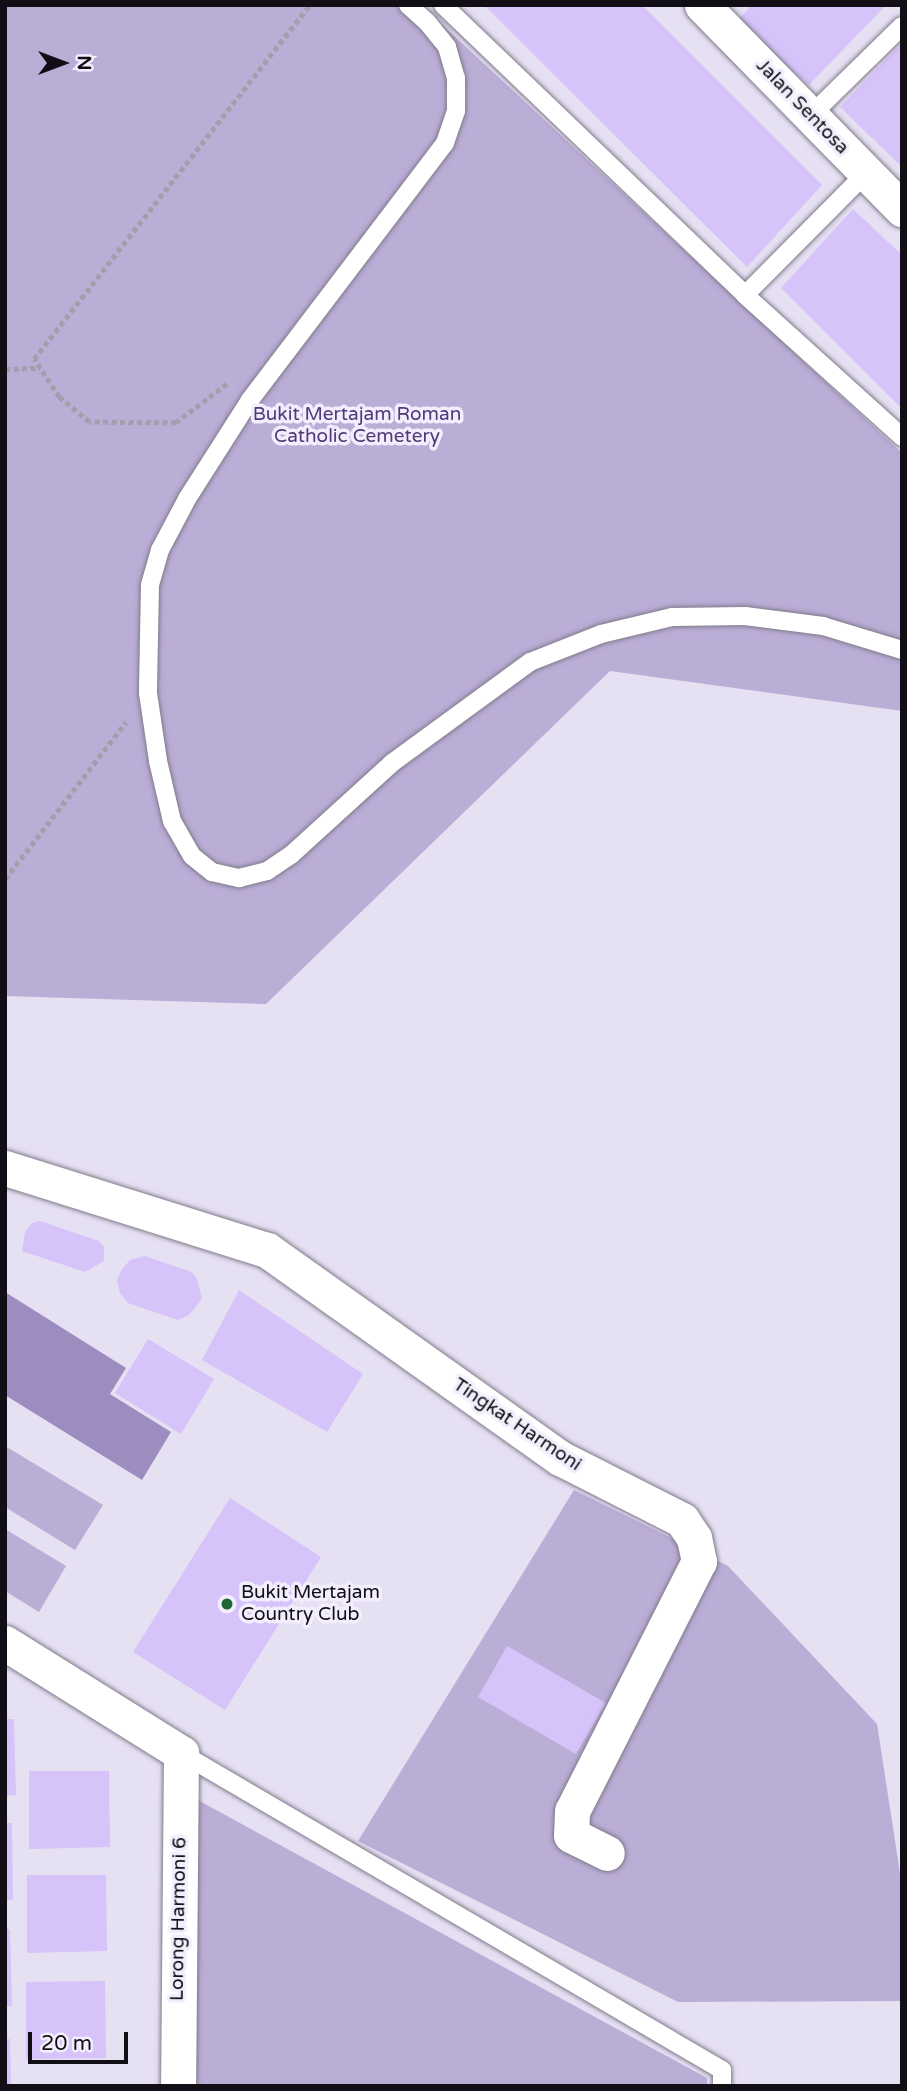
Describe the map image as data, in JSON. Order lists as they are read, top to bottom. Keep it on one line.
{"streets":{"street":["Jalan Sentosa","Tingkat Harmoni","Lorong Harmoni 6"]},"parks":["Bukit Mertajam Roman Catholic Cemetery"],"places":["Bukit Mertajam Country Club"],"scale_bar":"20 m","north":"right"}
